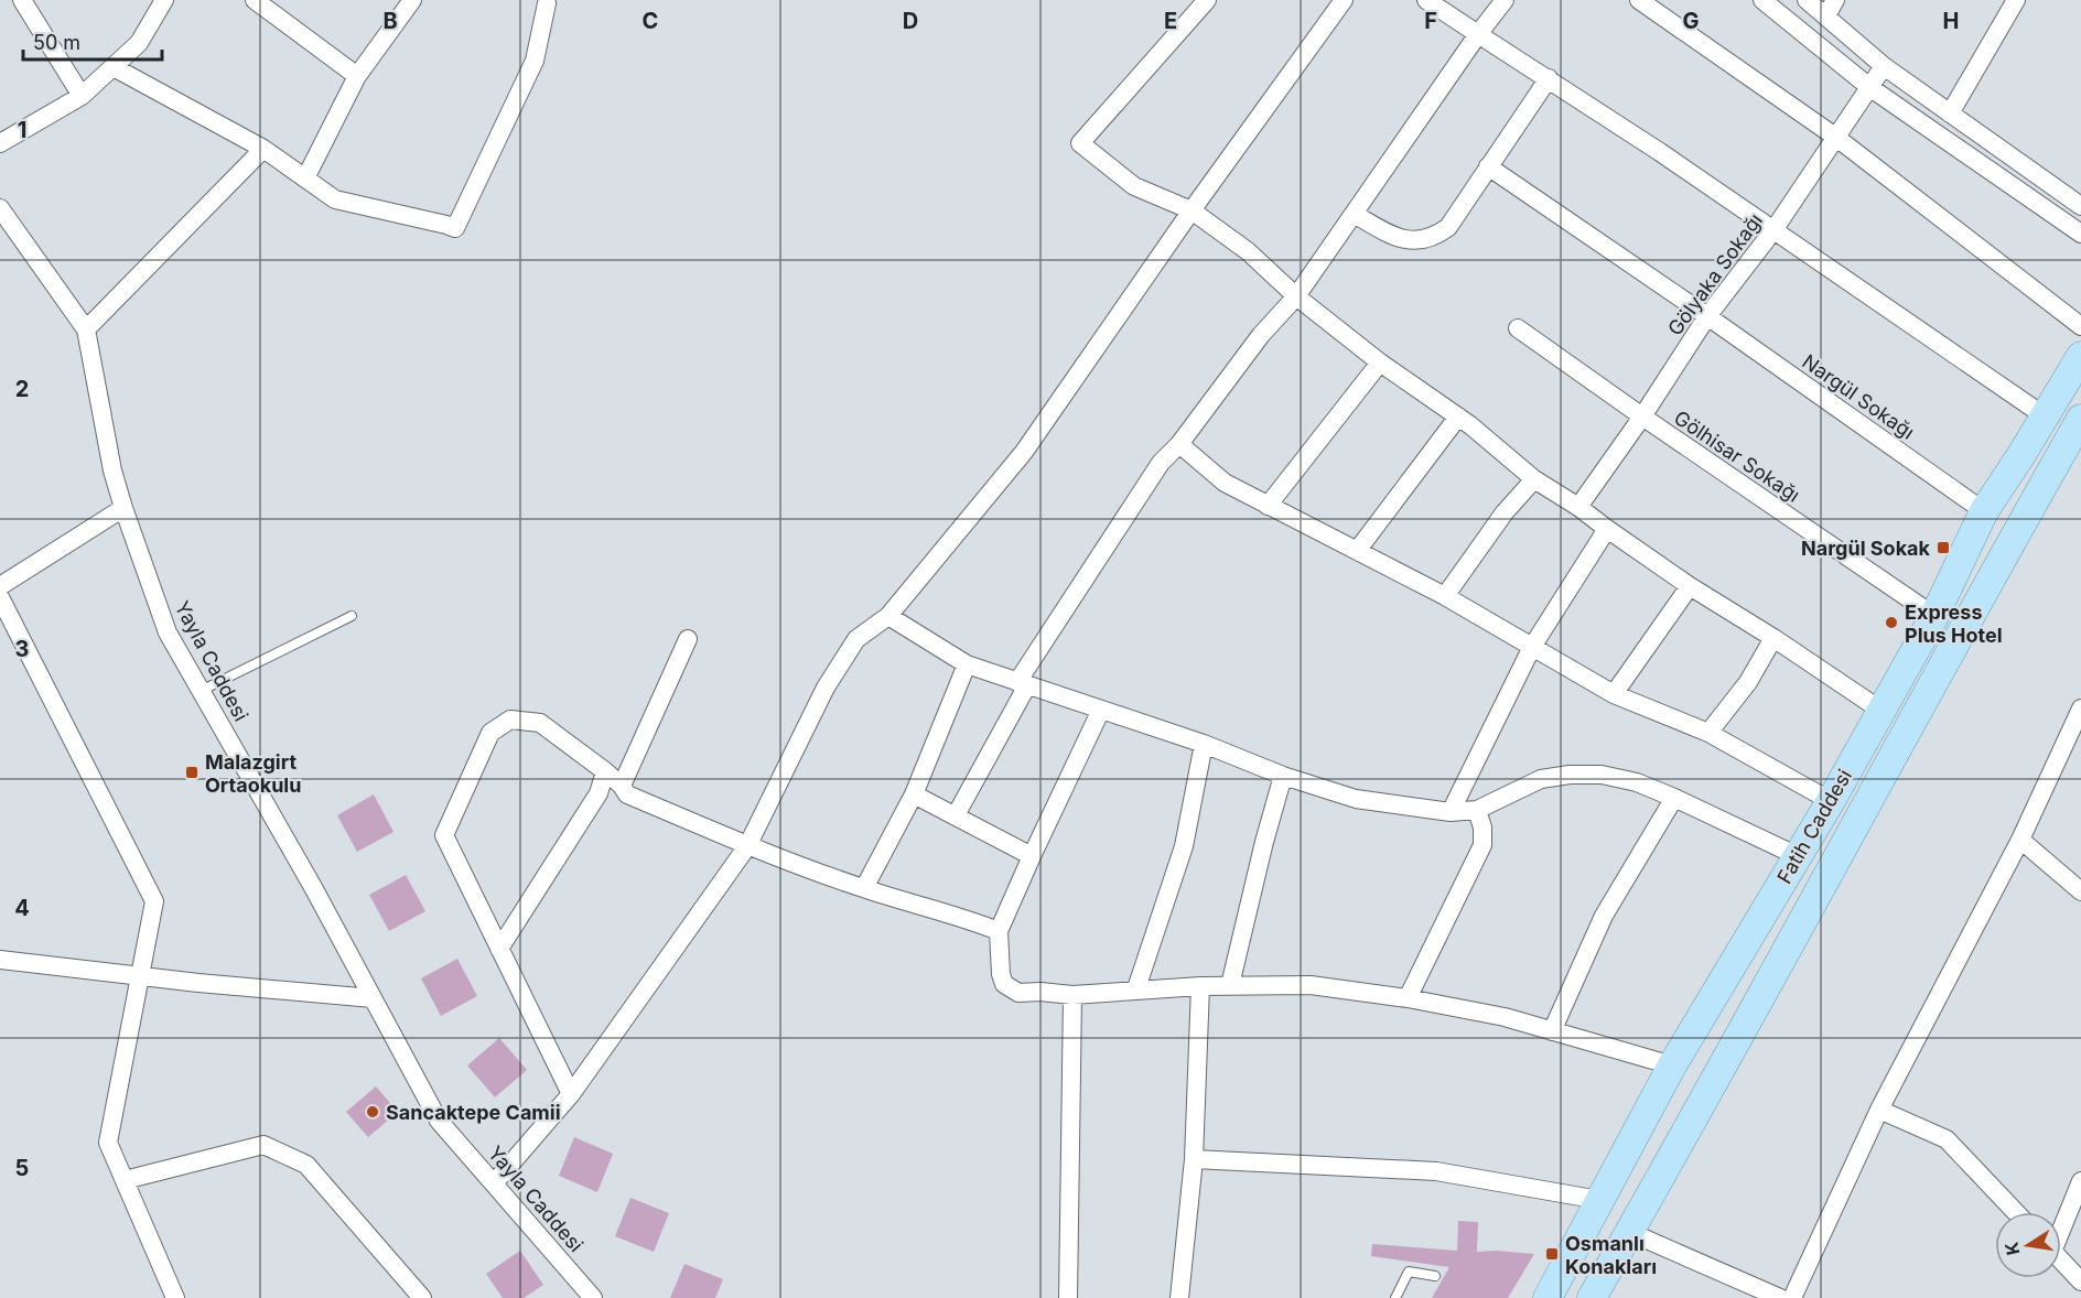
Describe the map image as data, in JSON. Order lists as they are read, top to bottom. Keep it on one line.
{"streets":{"main road":["Fatih Caddesi"],"street":["Gölyaka Sokağı","Nargül Sokağı","Gölhisar Sokağı","Yayla Caddesi"]},"crossings":[["Gölyaka Sokağı","Nargül Sokağı"],["Gölyaka Sokağı","Gölhisar Sokağı"],["Nargül Sokağı","Fatih Caddesi"],["Gölhisar Sokağı","Fatih Caddesi"]],"places":{"transit":["Nargül Sokak","Malazgirt Ortaokulu","Osmanlı Konakları"],"other":["Express Plus Hotel","Sancaktepe Camii"]},"scale_bar":"50 m","north":"left","grid":{"columns":["B","C","D","E","F","G","H"],"rows":["1","2","3","4","5"]}}
